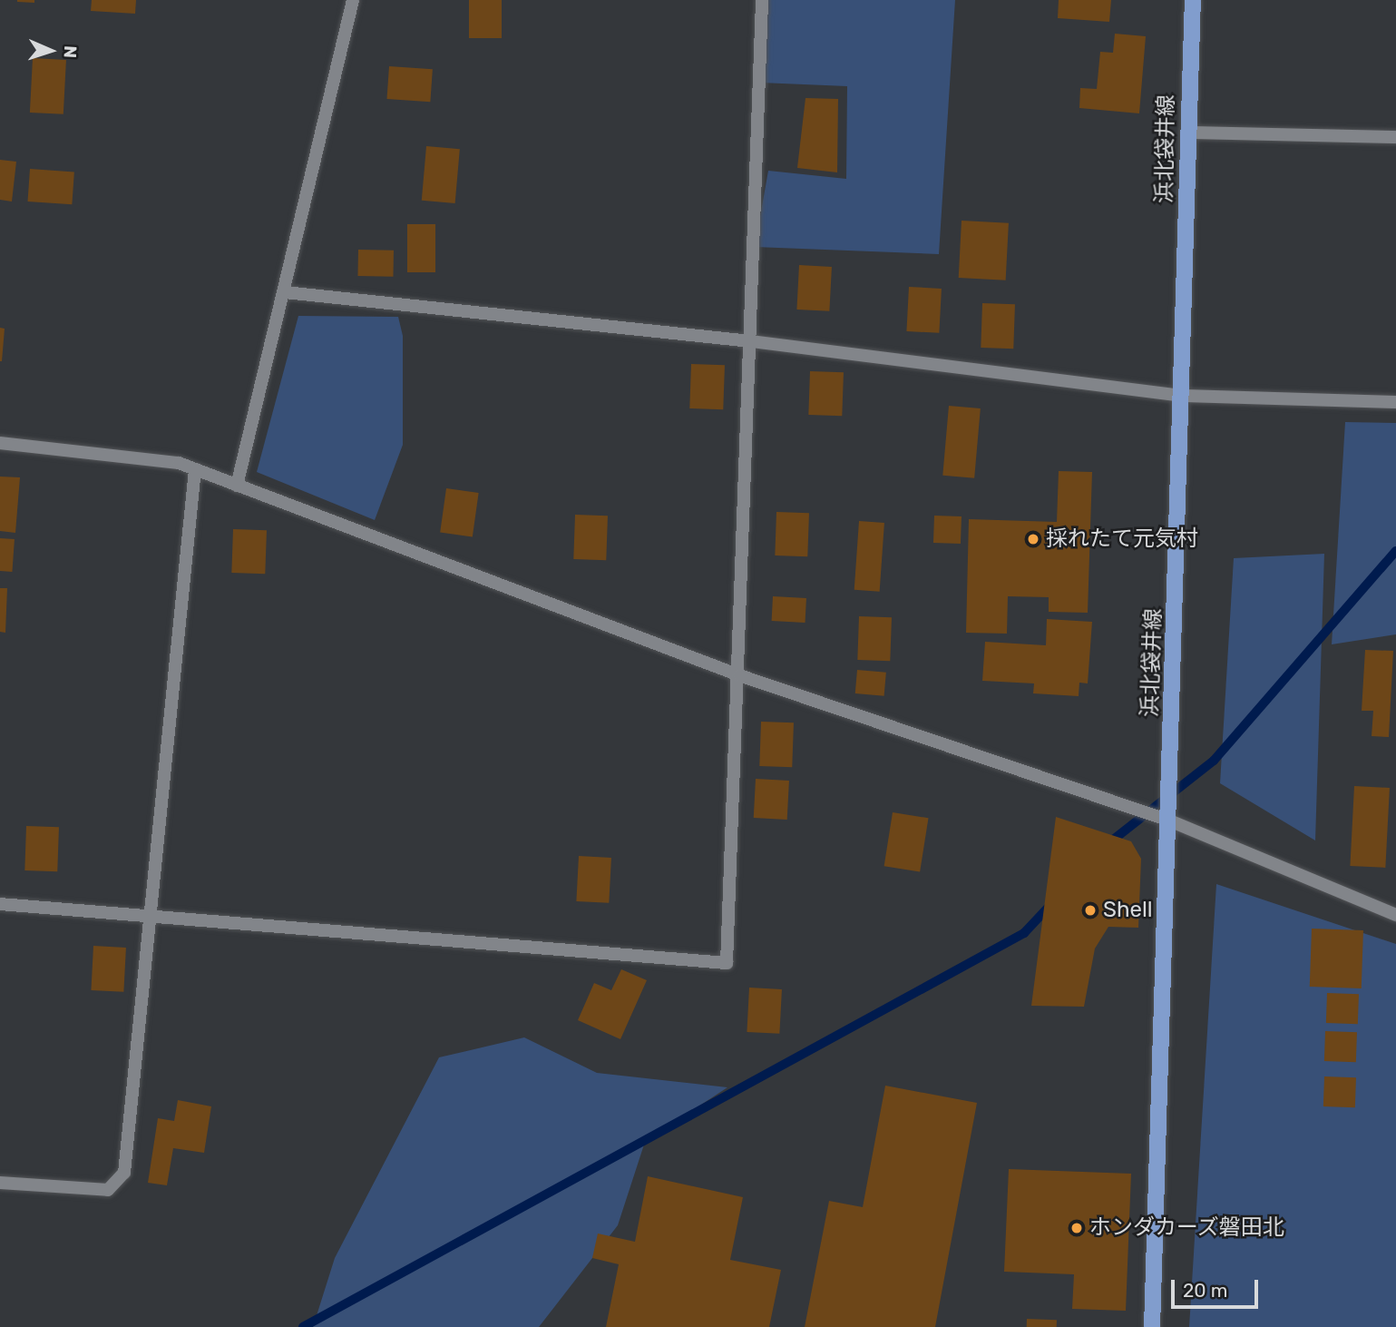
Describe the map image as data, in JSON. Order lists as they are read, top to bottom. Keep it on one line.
{"streets":{"main road":["浜北袋井線"]},"places":["採れたて元気村","Shell","ホンダカーズ磐田北"],"scale_bar":"20 m","north":"right"}
